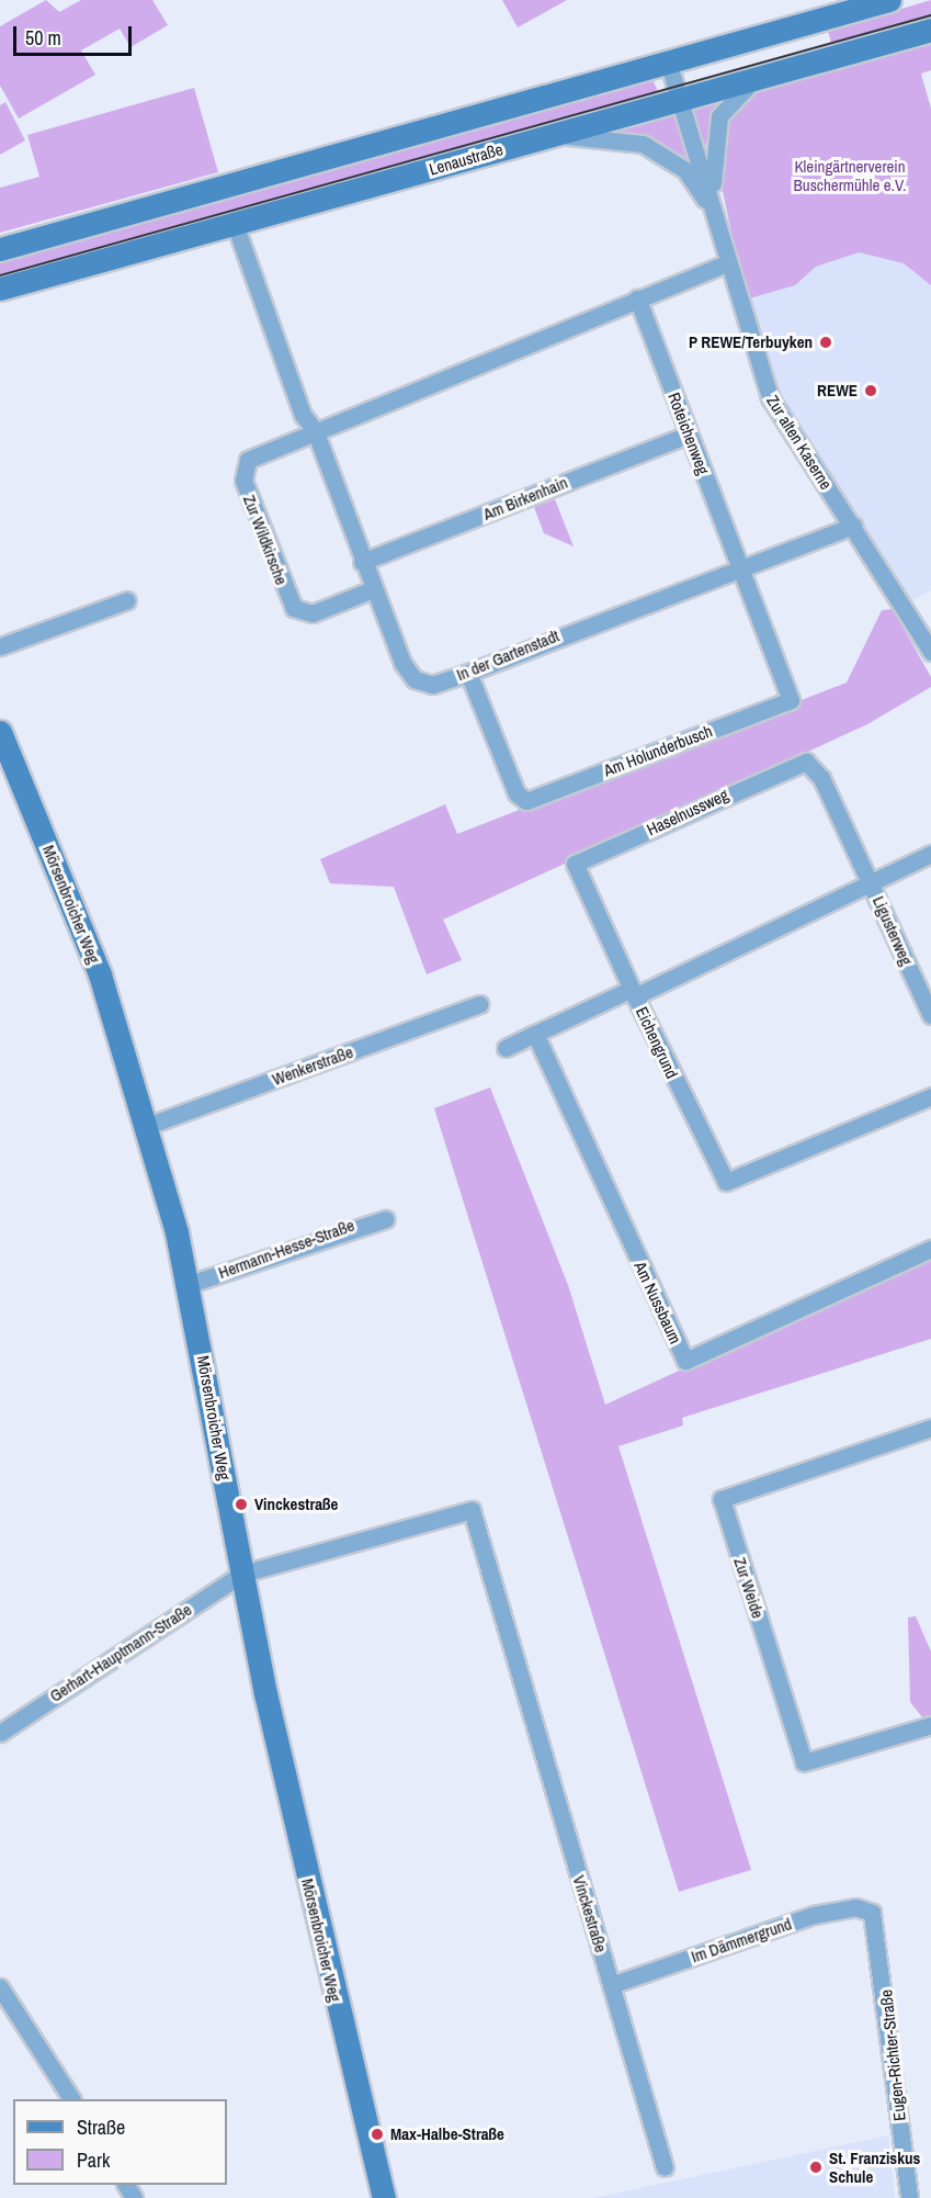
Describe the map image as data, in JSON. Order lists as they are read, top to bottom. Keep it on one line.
{"streets":{"main road":["Lenaustraße","Mörsenbroicher Weg"],"street":["Roteichenweg","Zur alten Kaserne","Am Birkenhain","Zur Wildkirsche","In der Gartenstadt","Am Holunderbusch","Haselnussweg","Ligusterweg","Eichengrund","Wenkerstraße","Hermann-Hesse-Straße","Am Nussbaum","Zur Weide","Gerhart-Hauptmann-Straße","Vinckestraße","Im Dämmergrund","Eugen-Richter-Straße"]},"crossings":[["Lenaustraße","Zur alten Kaserne"],["Lenaustraße","In der Gartenstadt"],["Roteichenweg","Am Birkenhain"],["Roteichenweg","In der Gartenstadt"],["Roteichenweg","Am Holunderbusch"],["Zur alten Kaserne","In der Gartenstadt"],["Am Birkenhain","In der Gartenstadt"],["Zur Wildkirsche","In der Gartenstadt"],["In der Gartenstadt","Am Holunderbusch"],["Haselnussweg","Ligusterweg"],["Haselnussweg","Eichengrund"],["Mörsenbroicher Weg","Wenkerstraße"],["Mörsenbroicher Weg","Hermann-Hesse-Straße"],["Mörsenbroicher Weg","Gerhart-Hauptmann-Straße"],["Mörsenbroicher Weg","Vinckestraße"],["Ligusterweg","Eichengrund"],["Gerhart-Hauptmann-Straße","Vinckestraße"],["Vinckestraße","Im Dämmergrund"],["Im Dämmergrund","Eugen-Richter-Straße"]],"parks":["Kleingärtnerverein Buschermühle e.V."],"places":["P REWE/Terbuyken","REWE","Vinckestraße","Max-Halbe-Straße","St. Franziskus Schule"],"legend":["Straße","Park"],"scale_bar":"50 m"}
